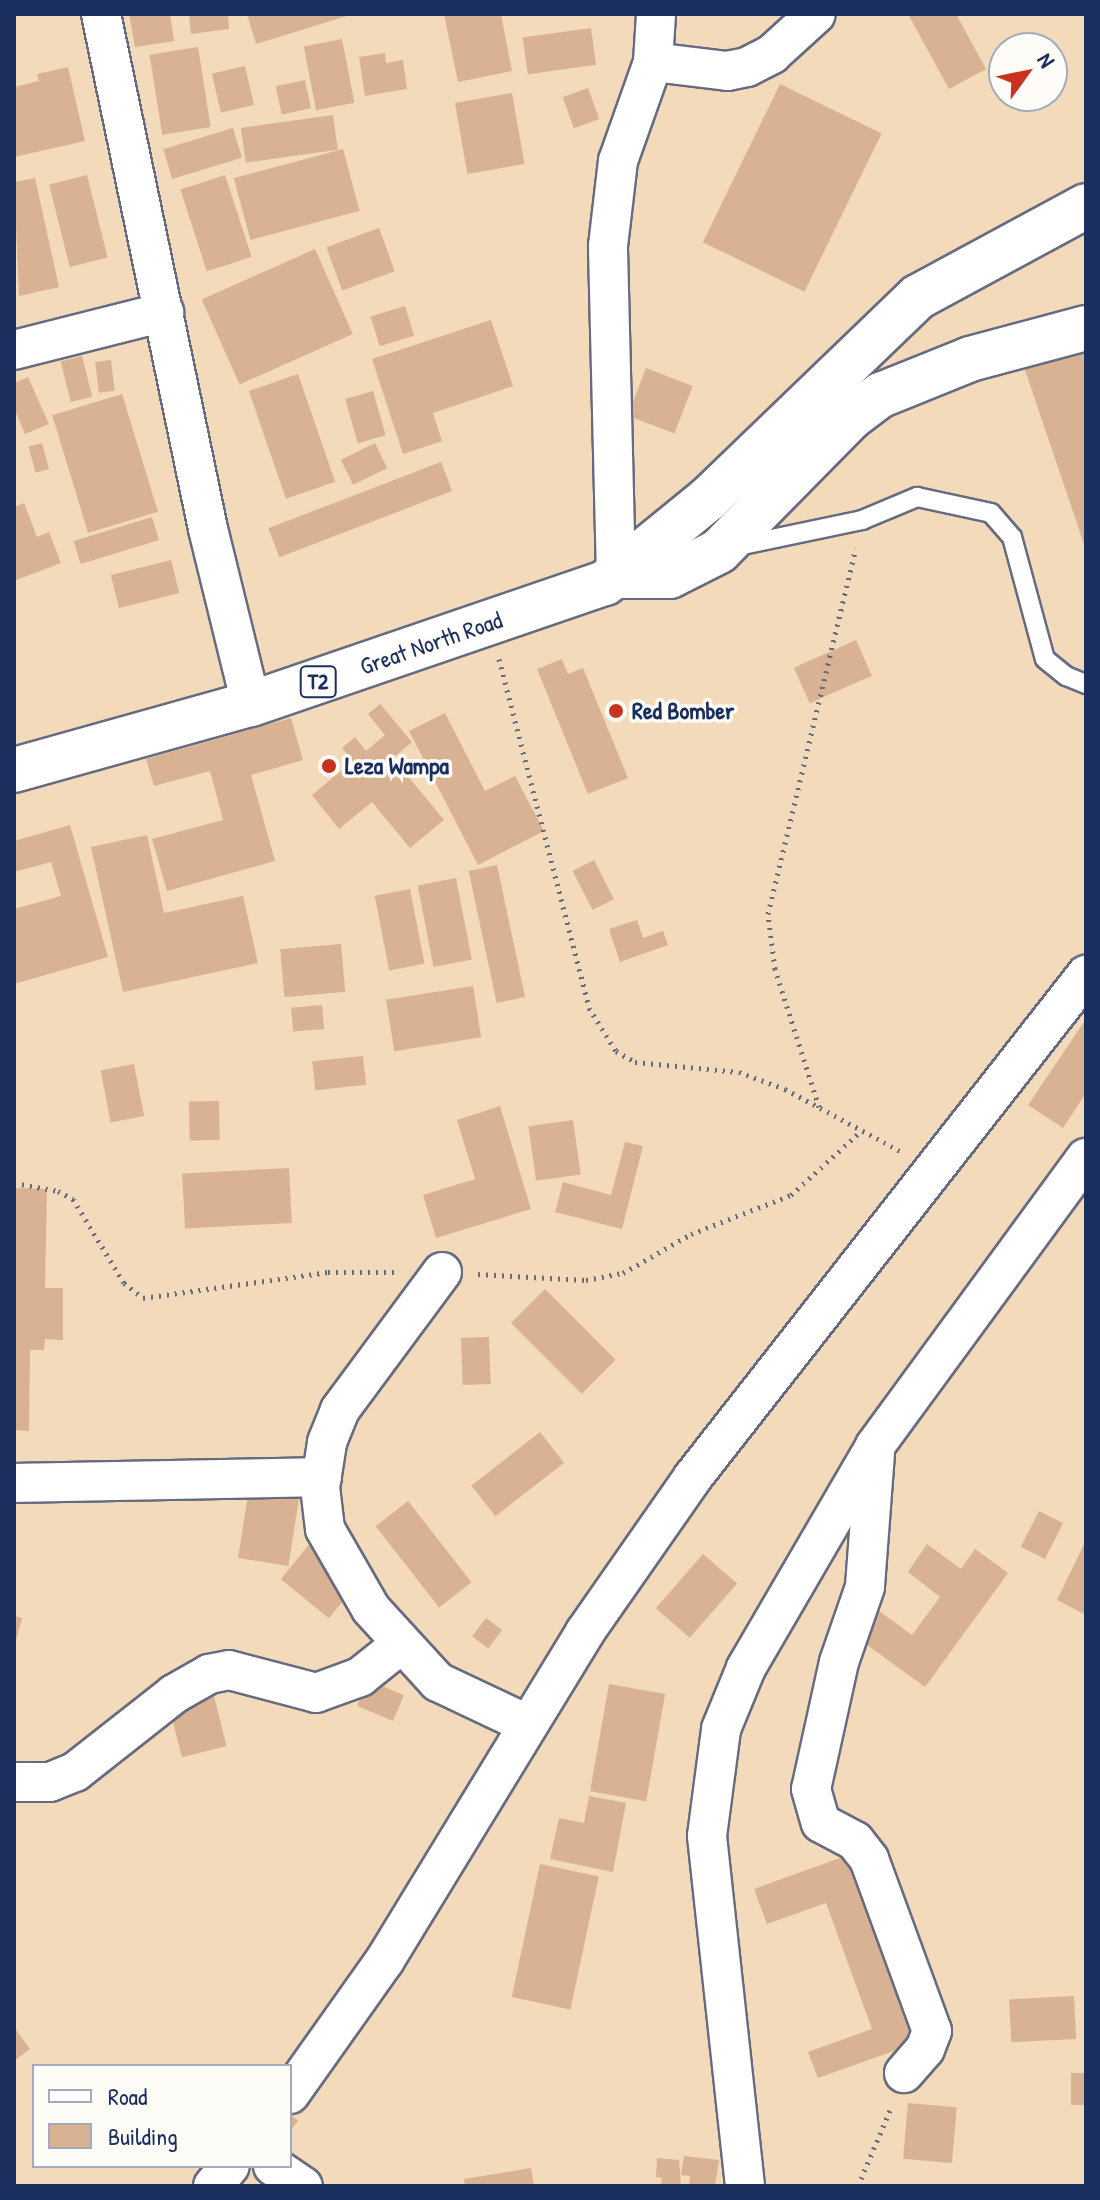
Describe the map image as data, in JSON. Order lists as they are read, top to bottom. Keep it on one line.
{"streets":{"highway":["Great North Road","T2"]},"places":["Red Bomber","Leza Wampa"],"legend":["Road","Building"],"north":"top right"}
